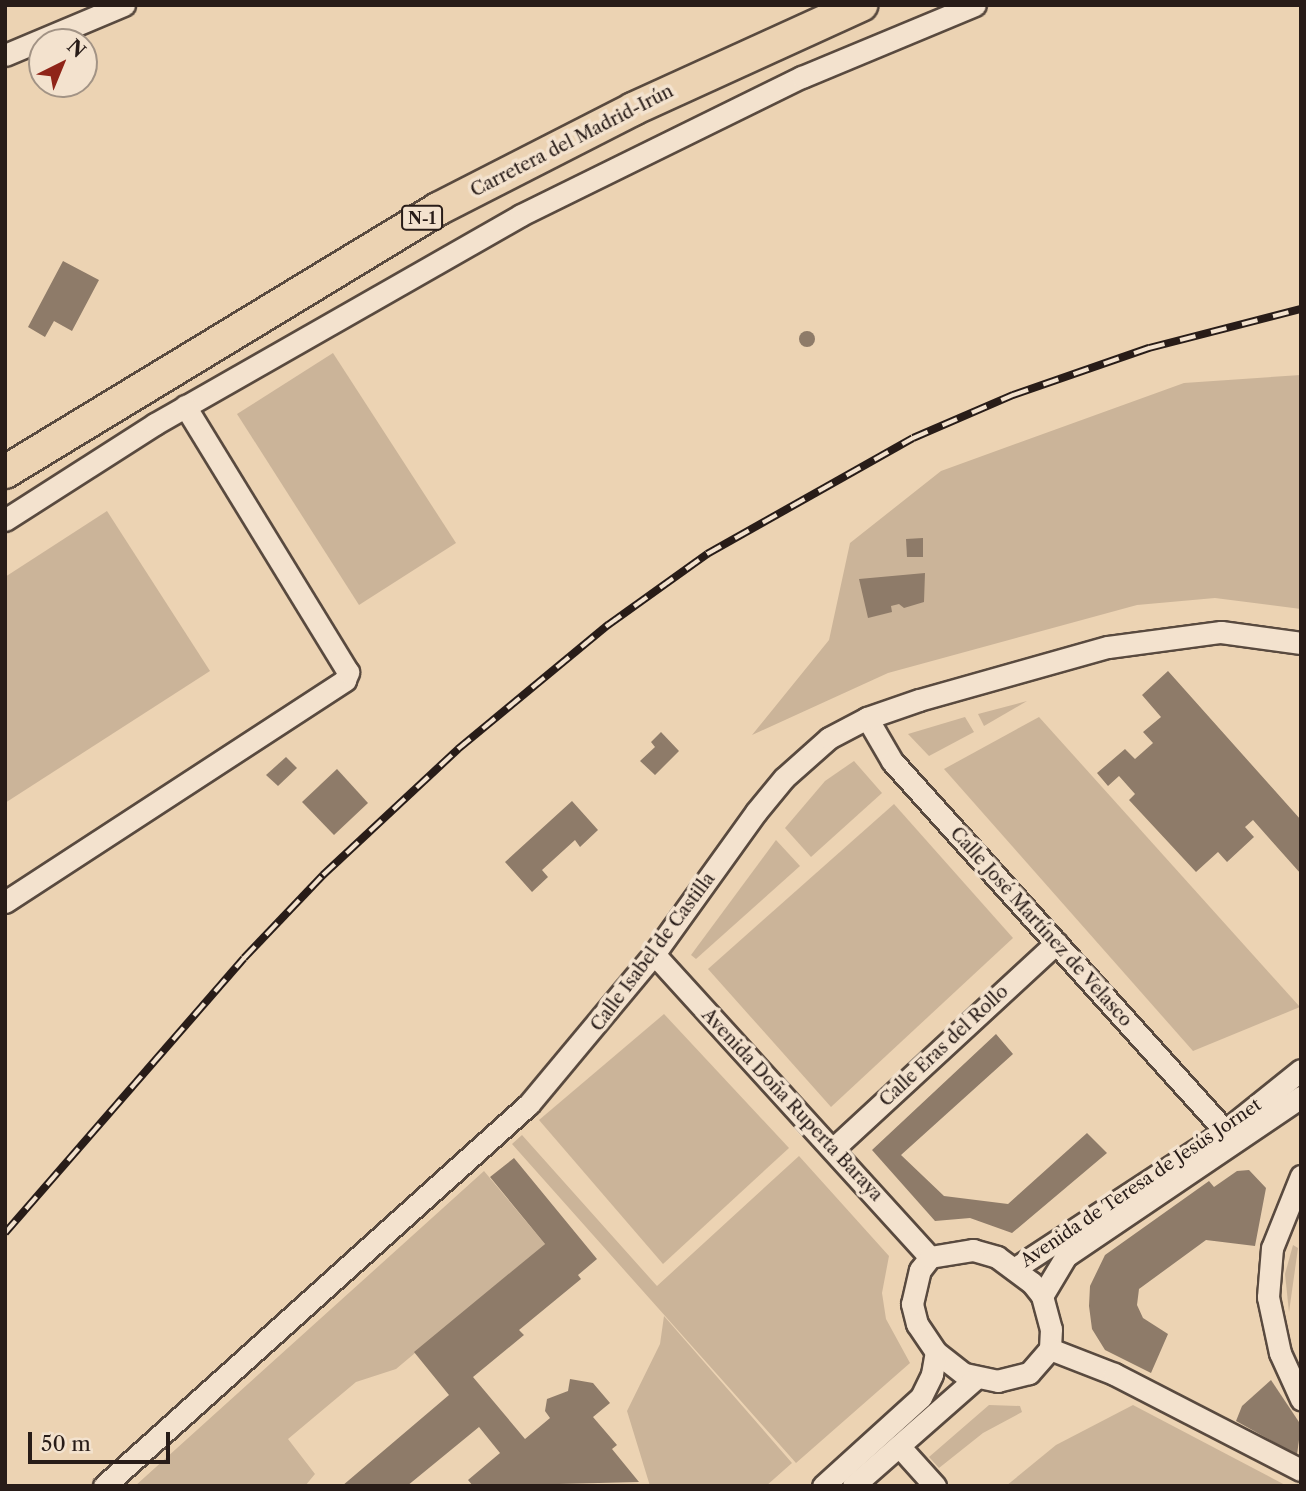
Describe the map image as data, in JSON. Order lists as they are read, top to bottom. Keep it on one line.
{"streets":{"highway":["Carretera del Madrid-Irún","N-1"],"street":["Calle José Martínez de Velasco","Calle Isabel de Castilla","Calle Eras del Rollo","Avenida Doña Ruperta Baraya","Avenida de Teresa de Jesús Jornet"]},"crossings":[["Calle José Martínez de Velasco","Calle Isabel de Castilla"],["Calle José Martínez de Velasco","Calle Eras del Rollo"],["Calle José Martínez de Velasco","Avenida de Teresa de Jesús Jornet"],["Calle Isabel de Castilla","Avenida Doña Ruperta Baraya"],["Calle Eras del Rollo","Avenida Doña Ruperta Baraya"],["Avenida Doña Ruperta Baraya","Avenida de Teresa de Jesús Jornet"]],"scale_bar":"50 m","north":"top right"}
